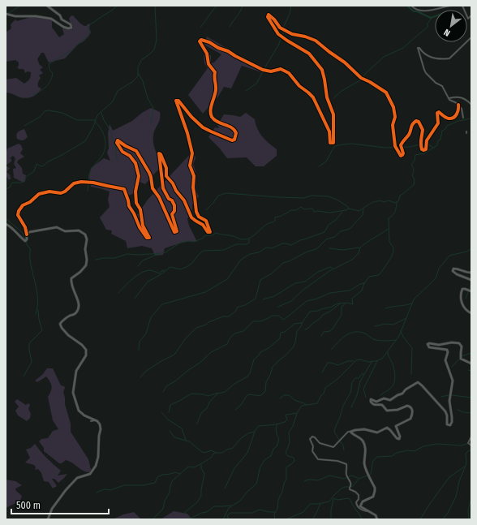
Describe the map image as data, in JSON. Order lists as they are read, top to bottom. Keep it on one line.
{"scale_bar":"500 m","north":"bottom left"}
